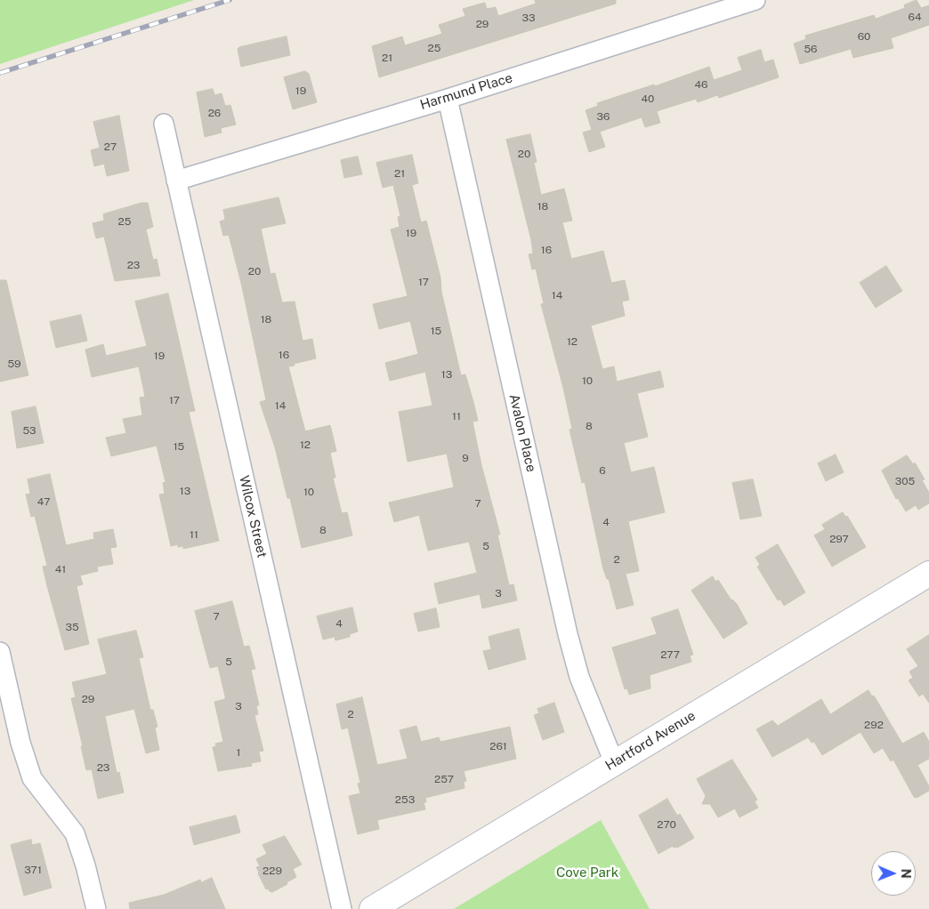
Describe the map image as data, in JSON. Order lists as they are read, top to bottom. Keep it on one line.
{"streets":{"street":["Harmund Place","Avalon Place","Wilcox Street","Hartford Avenue"]},"crossings":[["Harmund Place","Avalon Place"],["Harmund Place","Wilcox Street"],["Avalon Place","Hartford Avenue"]],"parks":["Cove Park"],"house_numbers":["64","33","29","60","25","56","21","46","19","40","26","36","27","20","21","18","25","19","16","23","20","17","14","18","15","12","16","19","59","13","10","17","14","11","8","53","12","15","9","6","305","13","10","47","7","4","8","11","297","5","2","41","3","7","4","35","277","5","29","3","2","292","261","1","23","257","253","270","371","229"],"north":"right"}
